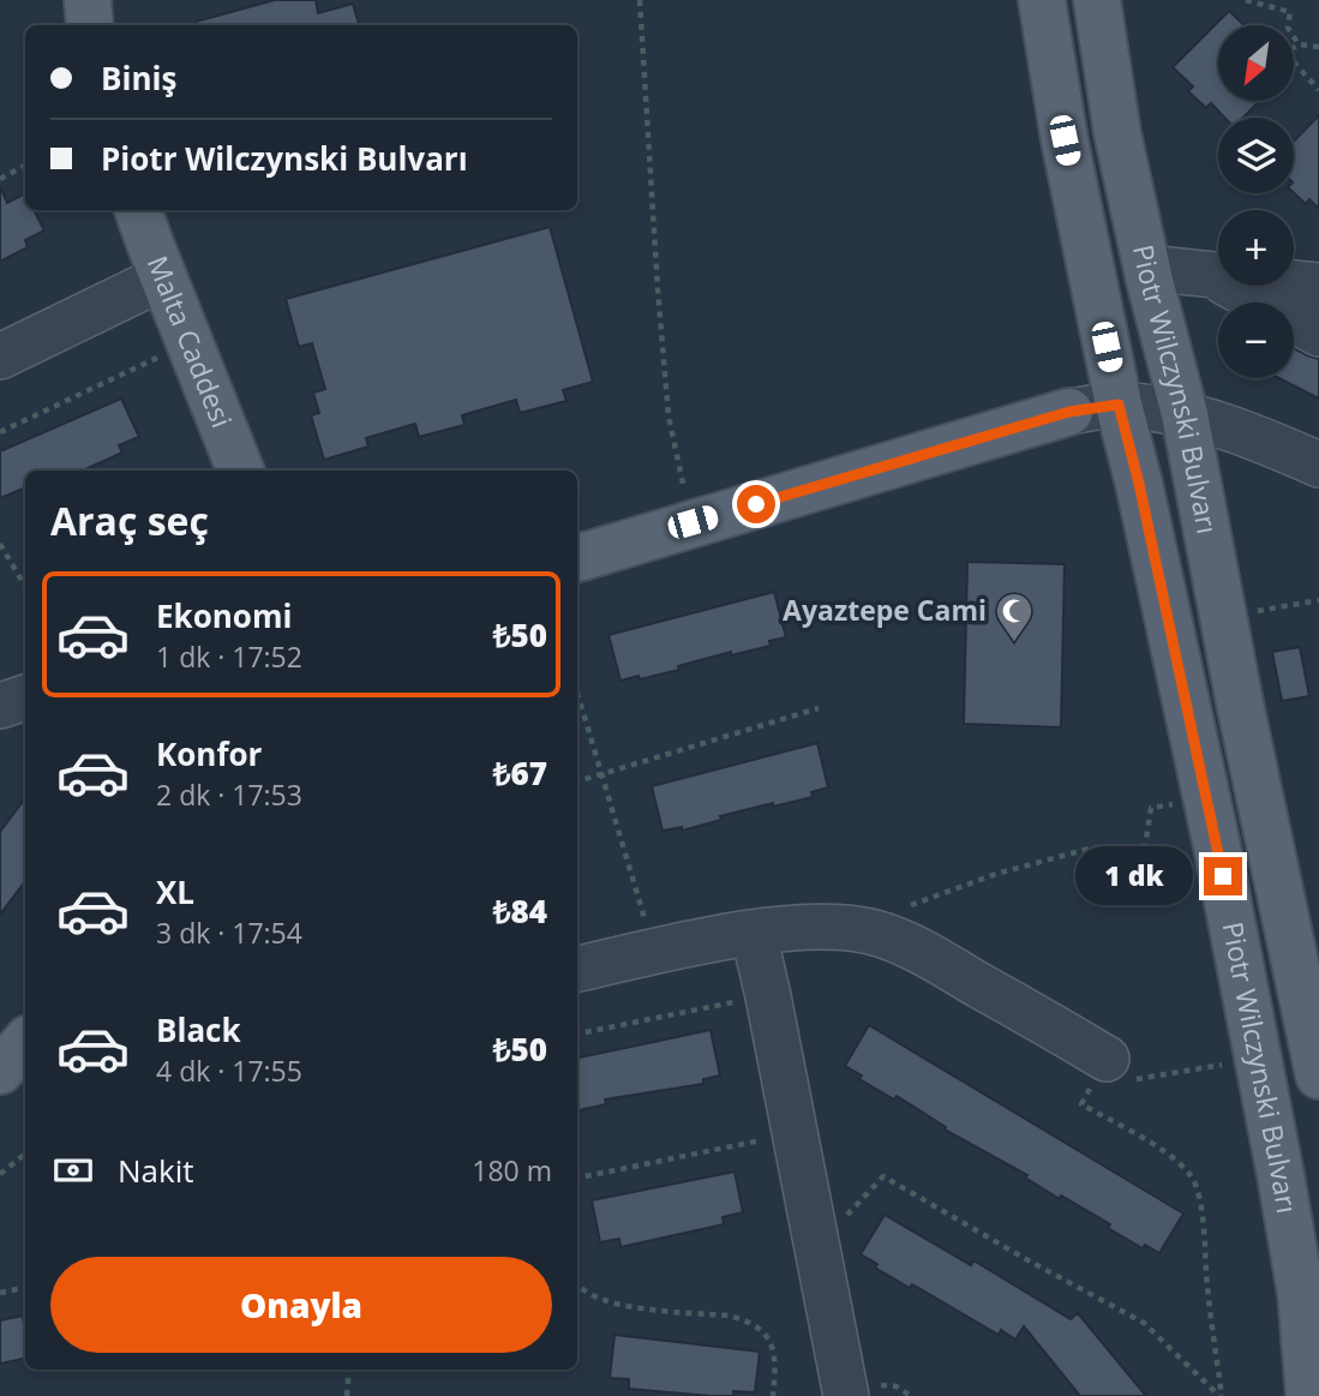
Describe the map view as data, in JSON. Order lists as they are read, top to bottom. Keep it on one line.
{"streets":{"main road":["Malta Caddesi","Piotr Wilczynski Bulvarı"]},"places":{"mosque":["Ayaztepe Cami"]},"north":"bottom left","page":{"map_buttons":["+","−"],"banner":["Biniş","Piotr Wilczynski Bulvarı"],"heading":"Araç seç","list":[{"name":"Ekonomi","note":"1 dk · 17:52","value":"₺50"},{"name":"Konfor","note":"2 dk · 17:53","value":"₺67"},{"name":"XL","note":"3 dk · 17:54","value":"₺84"},{"name":"Black","note":"4 dk · 17:55","value":"₺50"}],"bubble":"1 dk","pay":["Nakit","180 m"],"buttons":"Onayla"}}
